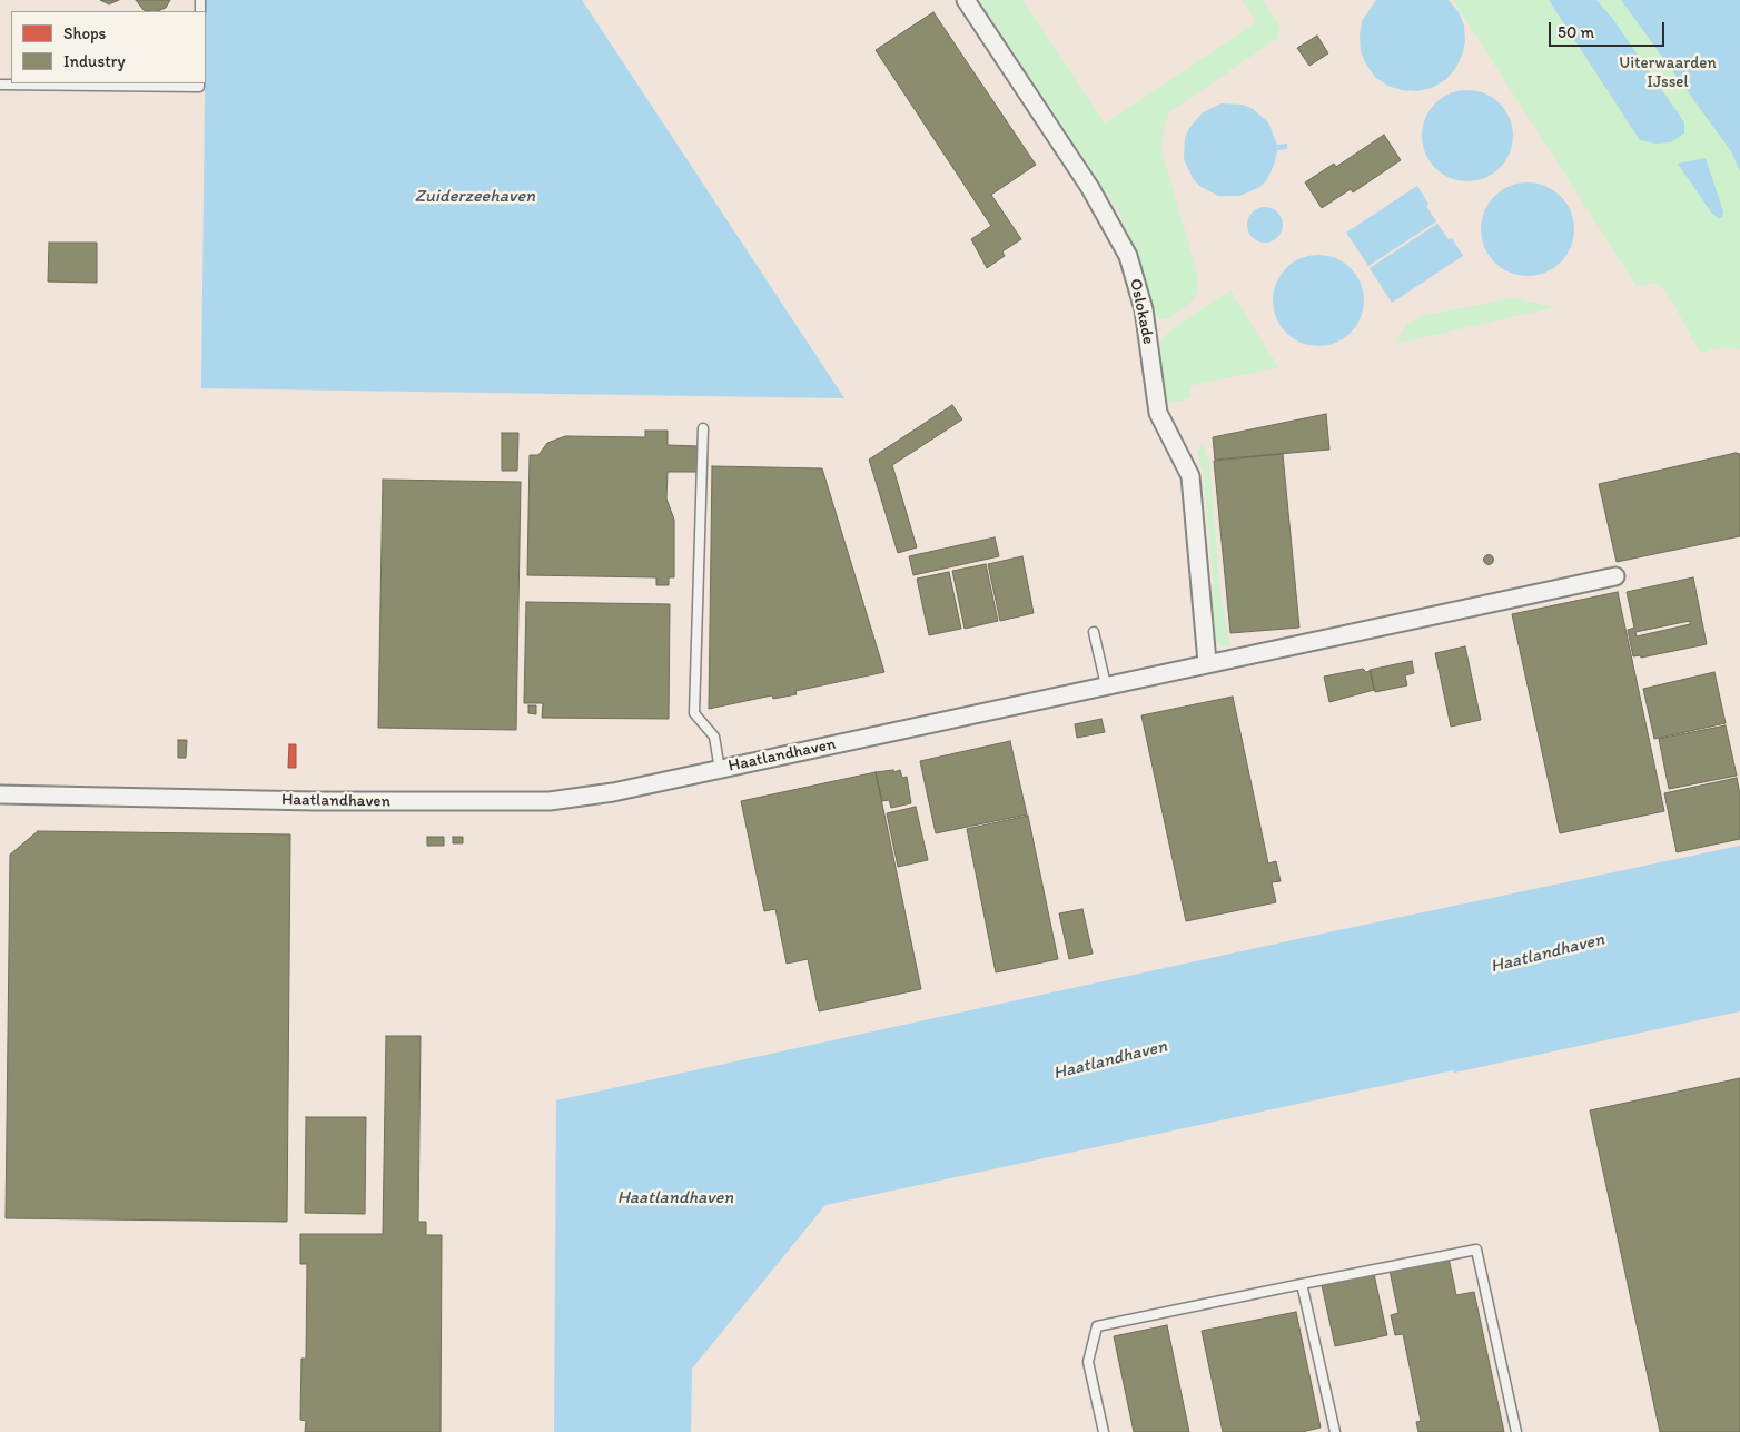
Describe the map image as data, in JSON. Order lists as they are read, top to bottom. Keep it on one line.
{"streets":{"street":["Oslokade","Haatlandhaven"]},"crossings":[["Oslokade","Haatlandhaven"]],"water":["Zuiderzeehaven","Haatlandhaven"],"parks":["Uiterwaarden IJssel"],"legend":["Shops","Industry"],"scale_bar":"50 m"}
